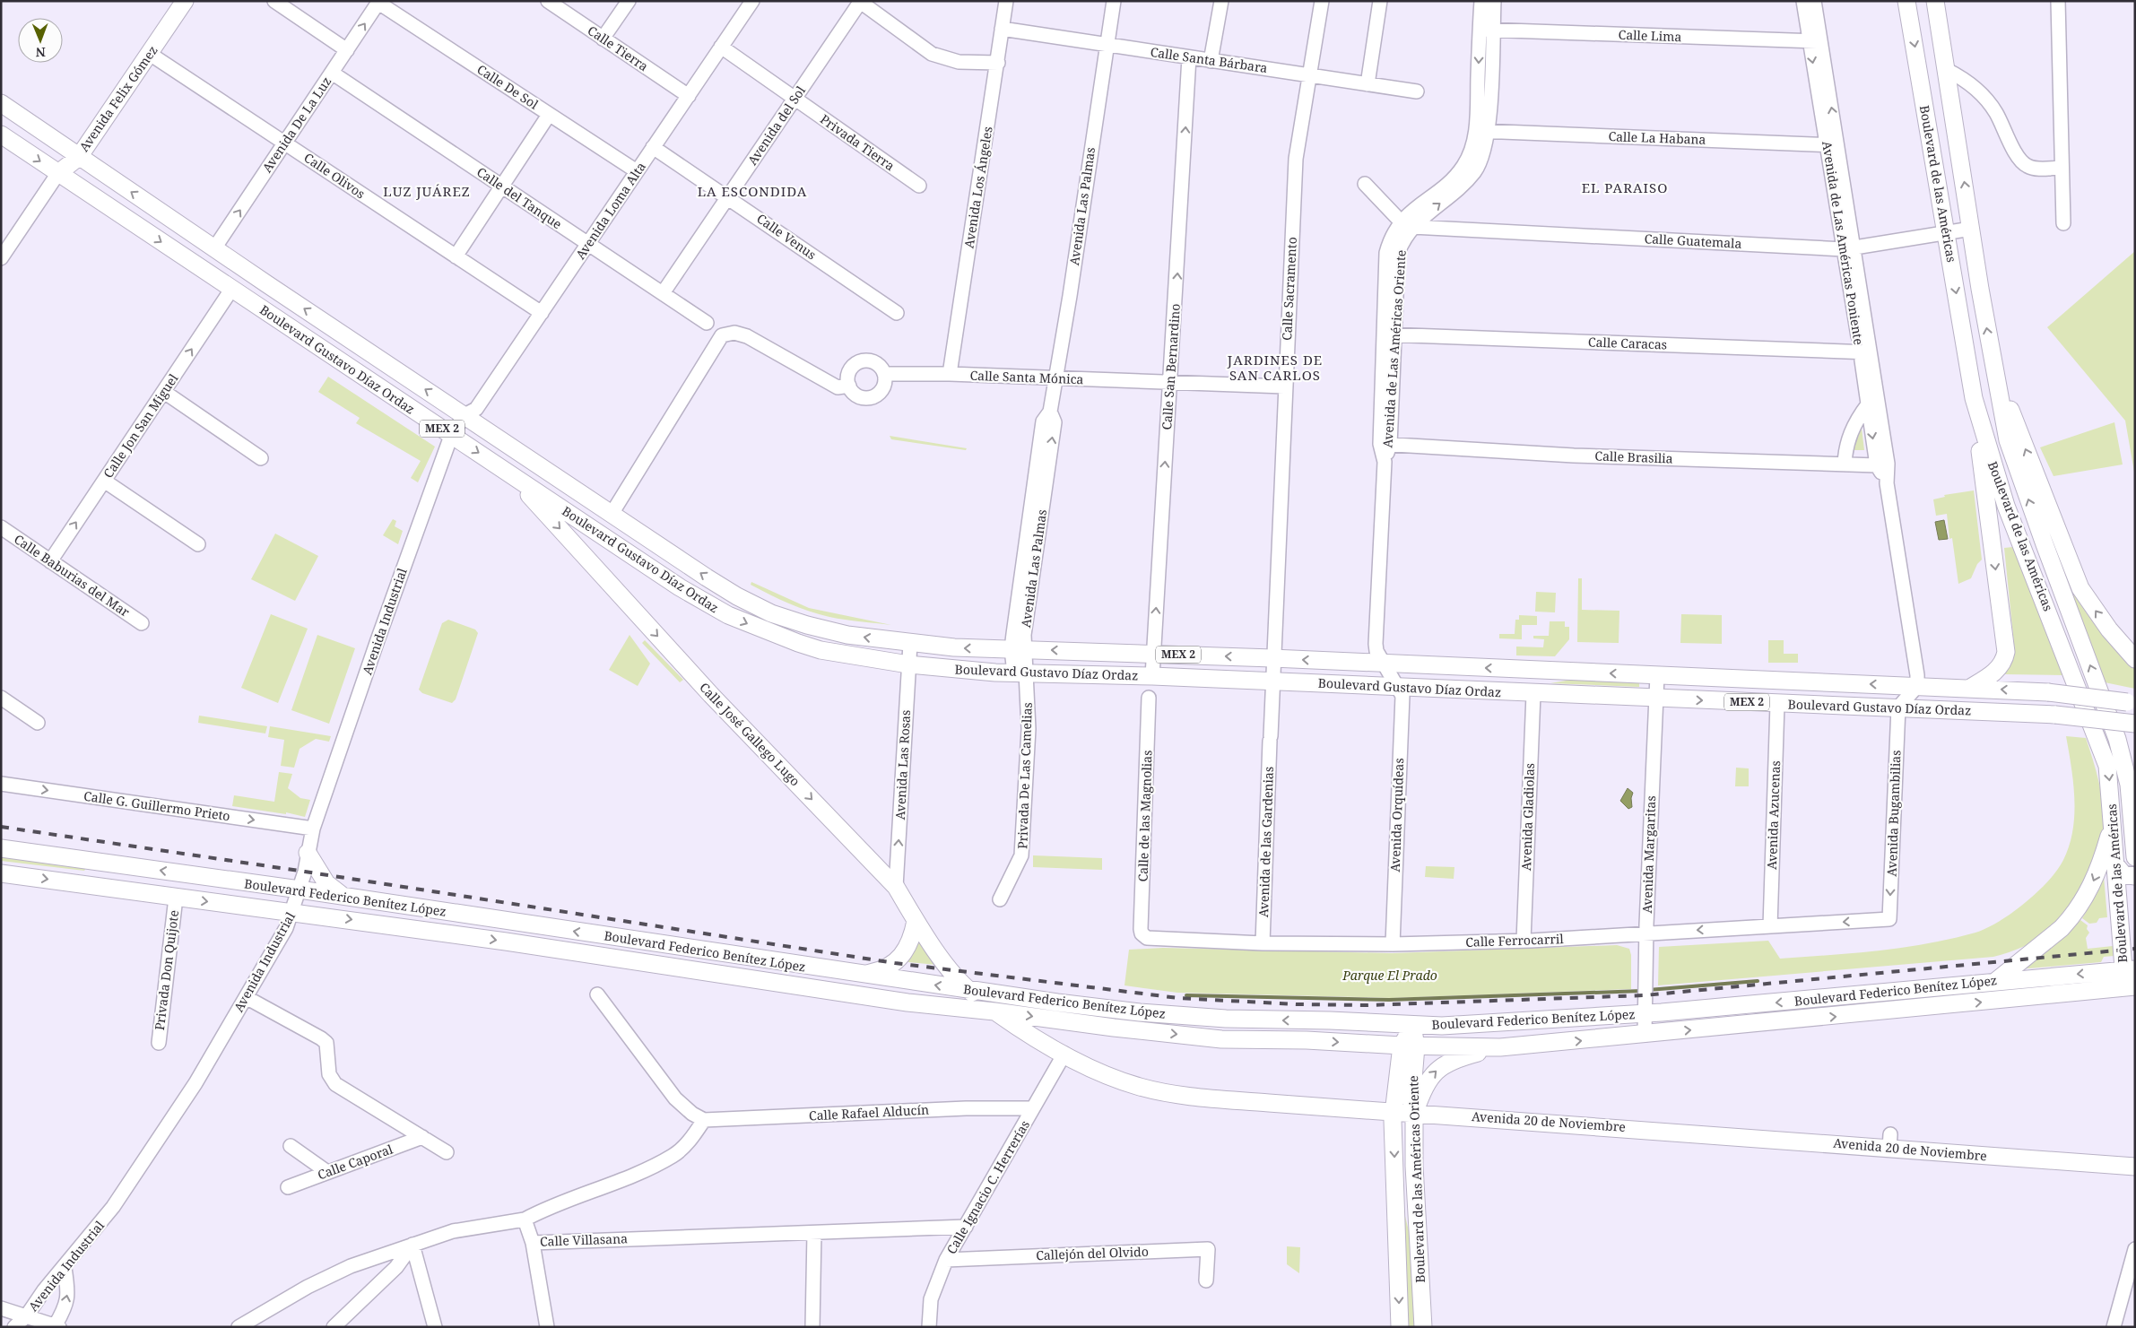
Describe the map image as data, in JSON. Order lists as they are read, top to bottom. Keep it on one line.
{"streets":{"main road":["Avenida Felix Gómez","Boulevard de las Américas","Boulevard Gustavo Díaz Ordaz","MEX 2","Calle José Gallego Lugo","Boulevard Federico Benítez López","Avenida 20 de Noviembre","Boulevard de las Américas Oriente"],"street":["Calle Lima","Calle Tierra","Calle Santa Bárbara","Calle De Sol","Avenida De La Luz","Avenida del Sol","Calle La Habana","Privada Tierra","Calle Olivos","Avenida Los Ángeles","Calle del Tanque","Avenida Las Palmas","Avenida Loma Alta","Calle Venus","Calle Guatemala","Avenida de Las Américas Poniente","Calle Sacramento","Calle Caracas","Avenida de Las Américas Oriente","Calle San Bernardino","Calle Santa Mónica","Calle Jon San Miguel","Calle Brasilia","Calle Baburias del Mar","Avenida Industrial","Avenida Las Rosas","Privada De Las Camelias","Calle G. Guillermo Prieto","Avenida Bugambilias","Avenida Orquídeas","Avenida Azucenas","Calle de las Magnolias","Avenida Gladiolas","Avenida de las Gardenias","Avenida Margaritas","Calle Ferrocarril","Privada Don Quijote","Calle Rafael Alducín","Calle Caporal","Calle Ignacio C. Herrerías","Calle Villasana","Callejón del Olvido"]},"crossings":[["Calle Lima","Avenida de Las Américas Poniente"],["Calle Lima","Avenida de Las Américas Oriente"],["Calle Tierra","Avenida Loma Alta"],["Calle Santa Bárbara","Avenida Los Ángeles"],["Calle Santa Bárbara","Avenida Las Palmas"],["Calle Santa Bárbara","Calle Sacramento"],["Calle Santa Bárbara","Calle San Bernardino"],["Calle De Sol","Avenida De La Luz"],["Calle De Sol","Avenida Loma Alta"],["Avenida Felix Gómez","Calle Olivos"],["Avenida Felix Gómez","Boulevard Gustavo Díaz Ordaz"],["Avenida De La Luz","Calle Olivos"],["Avenida De La Luz","Calle del Tanque"],["Avenida De La Luz","Boulevard Gustavo Díaz Ordaz"],["Avenida del Sol","Privada Tierra"],["Avenida del Sol","Calle del Tanque"],["Avenida del Sol","Calle Venus"],["Calle La Habana","Avenida de Las Américas Poniente"],["Calle La Habana","Avenida de Las Américas Oriente"],["Calle Olivos","Avenida Loma Alta"],["Boulevard de las Américas","Calle Guatemala"],["Boulevard de las Américas","Boulevard Federico Benítez López"],["Avenida Los Ángeles","Calle Santa Mónica"],["Calle del Tanque","Avenida Loma Alta"],["Avenida Las Palmas","Boulevard Gustavo Díaz Ordaz"],["Avenida Las Palmas","Calle Santa Mónica"],["Avenida Las Palmas","Privada De Las Camelias"],["Avenida Loma Alta","Calle Venus"],["Avenida Loma Alta","Boulevard Gustavo Díaz Ordaz"],["Avenida Loma Alta","Avenida Industrial"],["Calle Guatemala","Avenida de Las Américas Poniente"],["Calle Guatemala","Avenida de Las Américas Oriente"],["Avenida de Las Américas Poniente","Calle Caracas"],["Avenida de Las Américas Poniente","Boulevard Gustavo Díaz Ordaz"],["Avenida de Las Américas Poniente","Calle Brasilia"],["Calle Sacramento","Boulevard Gustavo Díaz Ordaz"],["Calle Sacramento","Calle Santa Mónica"],["Calle Sacramento","Avenida de las Gardenias"],["Calle Caracas","Avenida de Las Américas Oriente"],["Avenida de Las Américas Oriente","Boulevard Gustavo Díaz Ordaz"],["Avenida de Las Américas Oriente","Calle Brasilia"],["Avenida de Las Américas Oriente","Avenida Orquídeas"],["Boulevard Gustavo Díaz Ordaz","Calle San Bernardino"],["Boulevard Gustavo Díaz Ordaz","Calle Jon San Miguel"],["Boulevard Gustavo Díaz Ordaz","Avenida Industrial"],["Boulevard Gustavo Díaz Ordaz","Calle José Gallego Lugo"],["Boulevard Gustavo Díaz Ordaz","Avenida Las Rosas"],["Boulevard Gustavo Díaz Ordaz","Privada De Las Camelias"],["Boulevard Gustavo Díaz Ordaz","Avenida Bugambilias"],["Boulevard Gustavo Díaz Ordaz","Avenida Orquídeas"],["Boulevard Gustavo Díaz Ordaz","Avenida Azucenas"],["Boulevard Gustavo Díaz Ordaz","Avenida Gladiolas"],["Boulevard Gustavo Díaz Ordaz","Avenida de las Gardenias"],["Boulevard Gustavo Díaz Ordaz","Avenida Margaritas"],["Calle San Bernardino","Calle Santa Mónica"],["Calle Jon San Miguel","Calle Baburias del Mar"],["Avenida Industrial","Calle G. Guillermo Prieto"],["Avenida Industrial","Boulevard Federico Benítez López"],["Calle José Gallego Lugo","Avenida Las Rosas"],["Calle José Gallego Lugo","Boulevard Federico Benítez López"],["Calle José Gallego Lugo","Avenida 20 de Noviembre"],["Avenida Bugambilias","Calle Ferrocarril"],["Avenida Orquídeas","Calle Ferrocarril"],["Avenida Azucenas","Calle Ferrocarril"],["Calle de las Magnolias","Calle Ferrocarril"],["Avenida Gladiolas","Calle Ferrocarril"],["Avenida de las Gardenias","Calle Ferrocarril"],["Avenida Margaritas","Boulevard Federico Benítez López"],["Avenida Margaritas","Calle Ferrocarril"],["Boulevard Federico Benítez López","Privada Don Quijote"],["Boulevard Federico Benítez López","Avenida 20 de Noviembre"],["Boulevard Federico Benítez López","Boulevard de las Américas Oriente"],["Calle Rafael Alducín","Calle Ignacio C. Herrerías"],["Avenida 20 de Noviembre","Boulevard de las Américas Oriente"],["Avenida 20 de Noviembre","Calle Ignacio C. Herrerías"],["Calle Ignacio C. Herrerías","Calle Villasana"],["Calle Ignacio C. Herrerías","Callejón del Olvido"]],"one_way":["Avenida De La Luz","Calle San Bernardino","Calle Jon San Miguel","Calle José Gallego Lugo","Avenida Las Rosas","Calle G. Guillermo Prieto","Avenida Bugambilias"],"districts":["EL PARAISO","LUZ JUÁREZ","LA ESCONDIDA","JARDINES DE SAN CARLOS"],"parks":["Parque El Prado"],"north":"bottom"}
